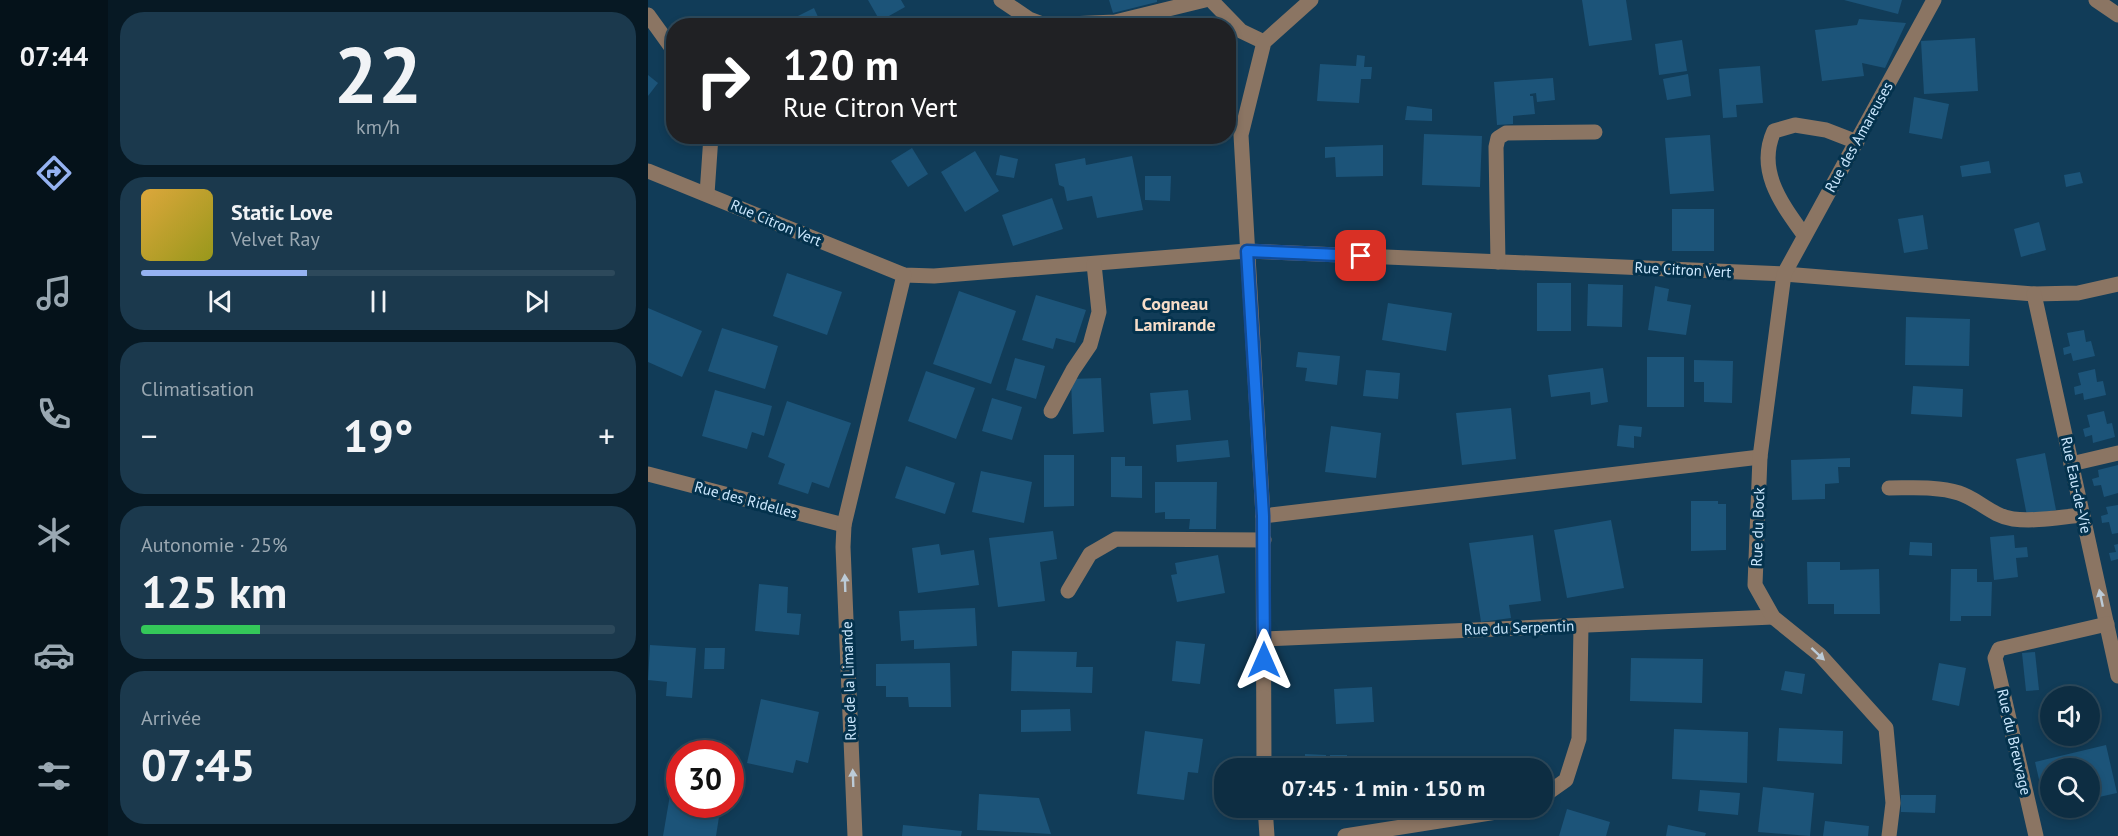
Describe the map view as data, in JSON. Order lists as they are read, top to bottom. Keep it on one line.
{"streets":{"street":["Rue des Amareuses","Rue Citron Vert","Rue Eau-de-Vie","Rue des Ridelles","Rue du Bock","Rue du Serpentin","Rue de la Limande","Rue du Breuvage"]},"crossings":[["Rue des Amareuses","Rue Citron Vert"],["Rue des Amareuses","Rue du Bock"],["Rue Citron Vert","Rue Eau-de-Vie"],["Rue Citron Vert","Rue du Bock"],["Rue Citron Vert","Rue de la Limande"],["Rue Eau-de-Vie","Rue du Breuvage"],["Rue des Ridelles","Rue de la Limande"],["Rue du Bock","Rue du Serpentin"]],"one_way":["Rue du Bock","Rue de la Limande"],"districts":["Cogneau Lamirande"],"page":{"tabs":"07:44","tile":[["22","km/h"],"Climatisation",["Autonomie · 25%","125 km"],["Arrivée","07:45"]],"turn":["120 m","Rue Citron Vert"],"song":["Static Love","Velvet Ray"],"heat":["−","19°","+"],"limit":"30","trip":"07:45 · 1 min · 150 m"}}
